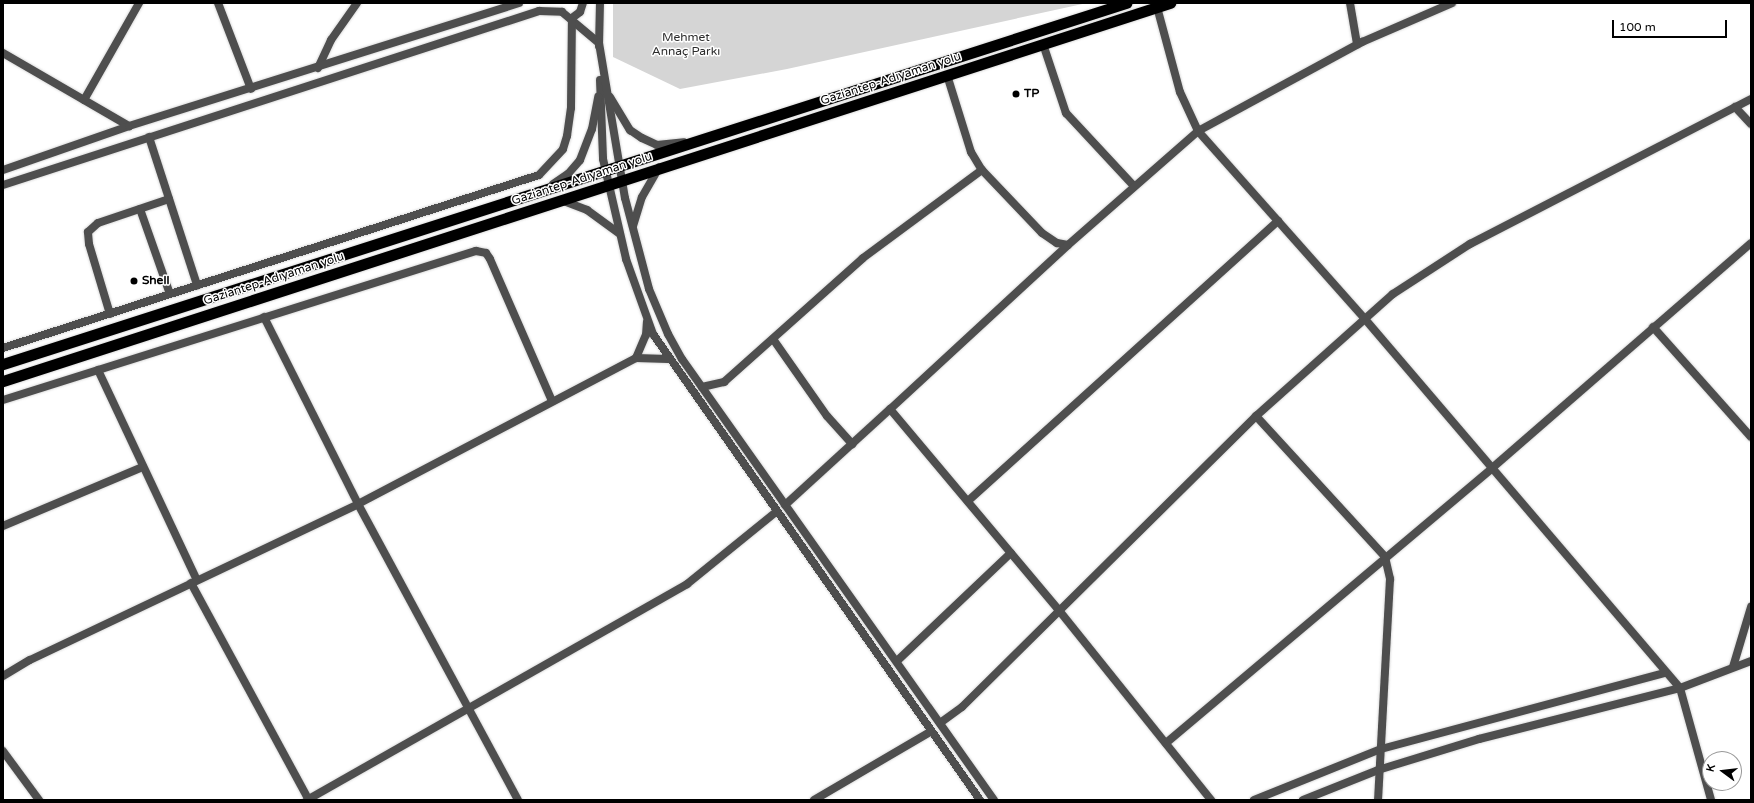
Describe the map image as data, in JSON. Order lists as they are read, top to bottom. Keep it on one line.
{"streets":{"highway":["Gaziantep-Adıyaman yolu"]},"parks":["Mehmet Annaç Parkı"],"places":["TP","Shell"],"scale_bar":"100 m","north":"left"}
